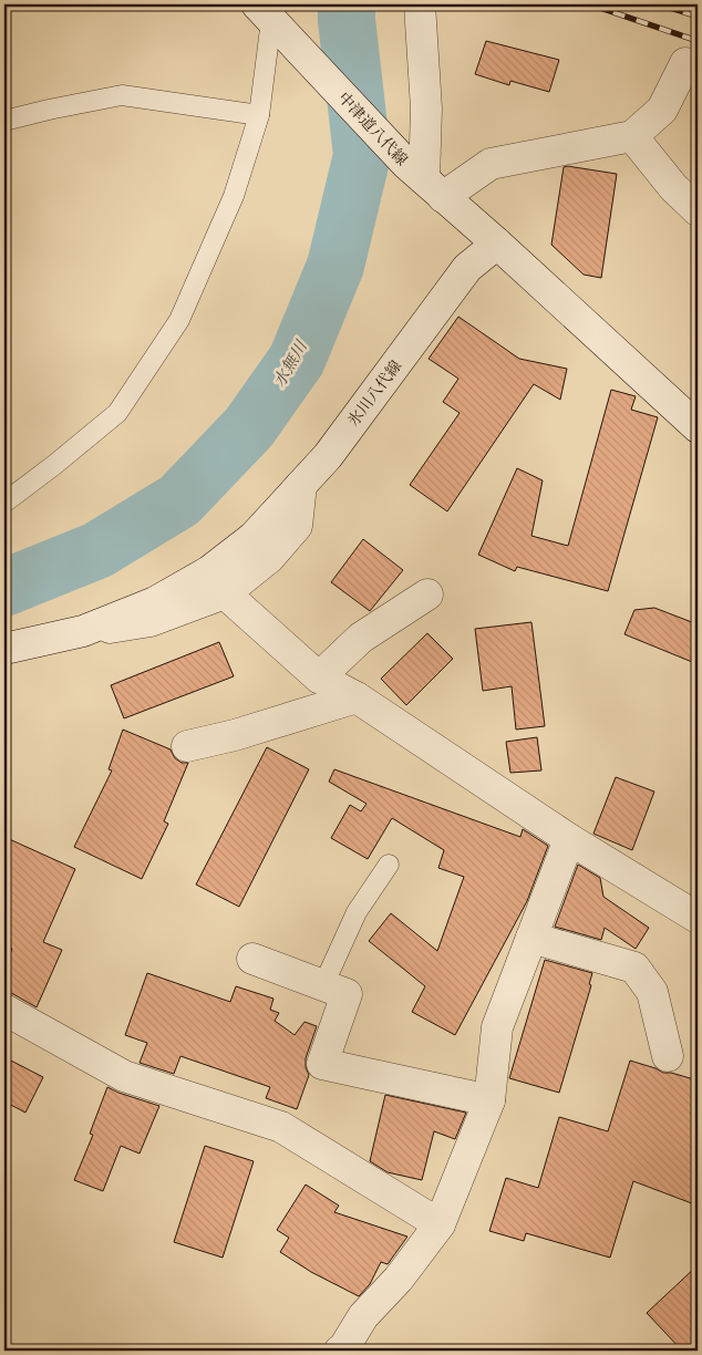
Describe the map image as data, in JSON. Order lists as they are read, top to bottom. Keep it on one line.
{"streets":{"street":["中津道八代線","氷川八代線"]},"crossings":[["中津道八代線","氷川八代線"]],"water":["水無川"]}
